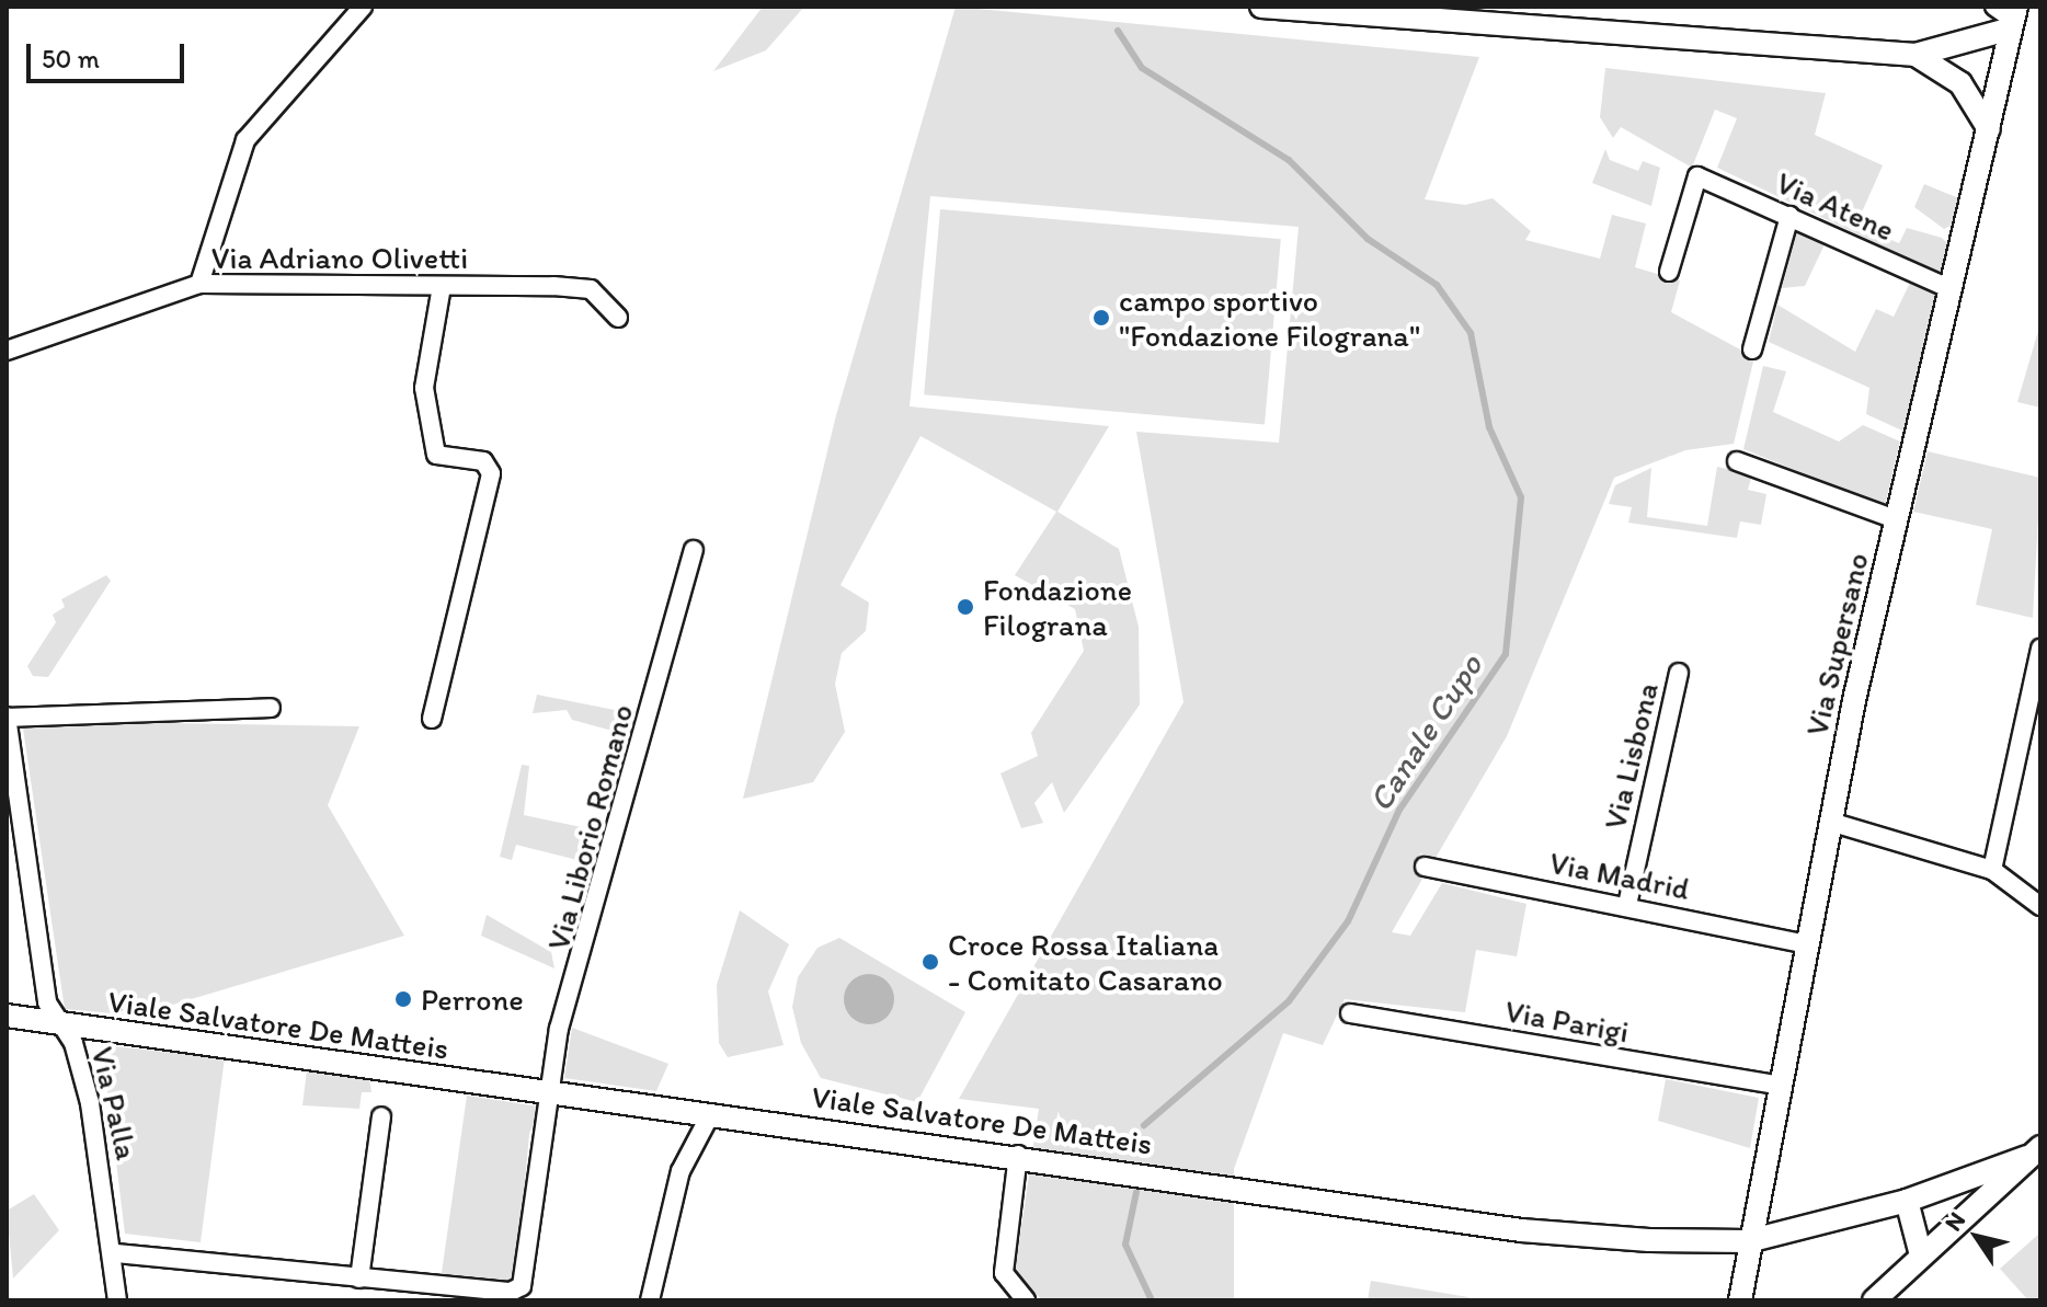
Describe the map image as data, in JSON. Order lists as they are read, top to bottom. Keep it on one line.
{"streets":{"street":["Via Atene","Via Adriano Olivetti","Via Supersano","Via Lisbona","Via Liborio Romano","Via Madrid","Via Parigi","Viale Salvatore De Matteis","Via Palla"]},"crossings":[["Via Atene","Via Supersano"],["Via Supersano","Via Madrid"],["Via Supersano","Via Parigi"],["Via Supersano","Viale Salvatore De Matteis"],["Via Lisbona","Via Madrid"],["Via Liborio Romano","Viale Salvatore De Matteis"],["Via Liborio Romano","Via Palla"],["Viale Salvatore De Matteis","Via Palla"]],"water":["Canale Cupo"],"places":["campo sportivo \"Fondazione Filograna\"","Fondazione Filograna","Croce Rossa Italiana - Comitato Casarano","Perrone"],"scale_bar":"50 m","north":"top left"}
